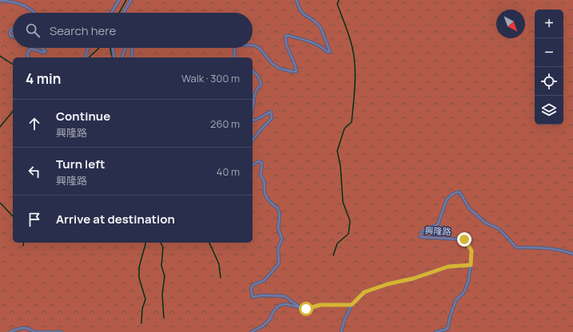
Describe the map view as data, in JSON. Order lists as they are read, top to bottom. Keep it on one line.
{"streets":{"lane":["興隆路"]},"north":"bottom right","page":{"map_buttons":["+","−"],"search":"Search here","heading":["4 min","Walk · 300 m"],"list":[["Continue","興隆路","260 m"],["Turn left","興隆路","40 m"],"Arrive at destination"]}}
